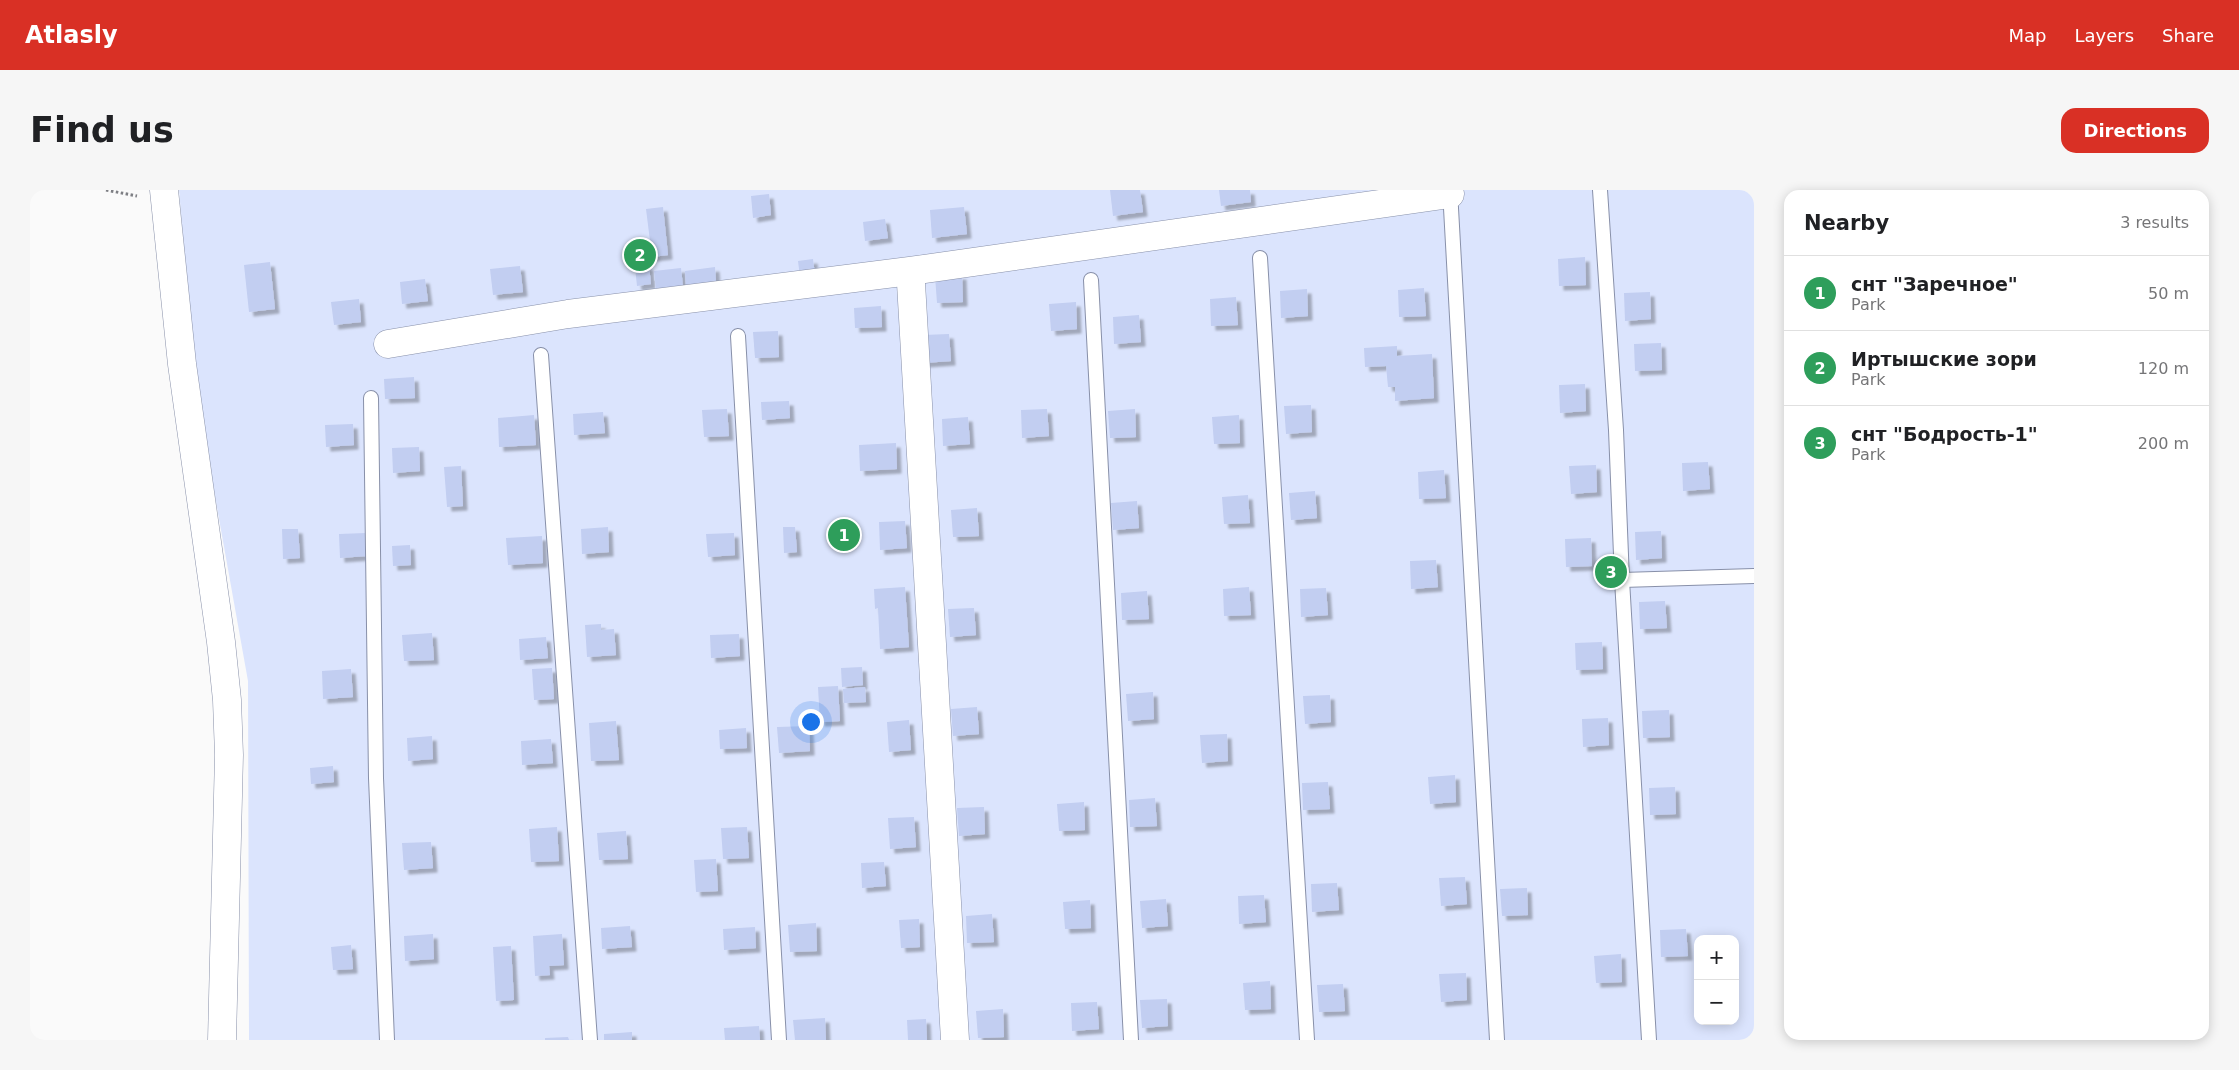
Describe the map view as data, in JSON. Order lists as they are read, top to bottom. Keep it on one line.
{"page":{"header":"Atlasly","nav":["Map","Layers","Share"],"buttons":"Directions","title":"Find us","heading":["Nearby","3 results"],"pins":["2","1","3"],"list":[{"mark":"1","name":"снт \"Заречное\"","note":"Park","value":"50 m"},{"mark":"2","name":"Иртышские зори","note":"Park","value":"120 m"},{"mark":"3","name":"снт \"Бодрость-1\"","note":"Park","value":"200 m"}],"map_buttons":["+","−"]}}
